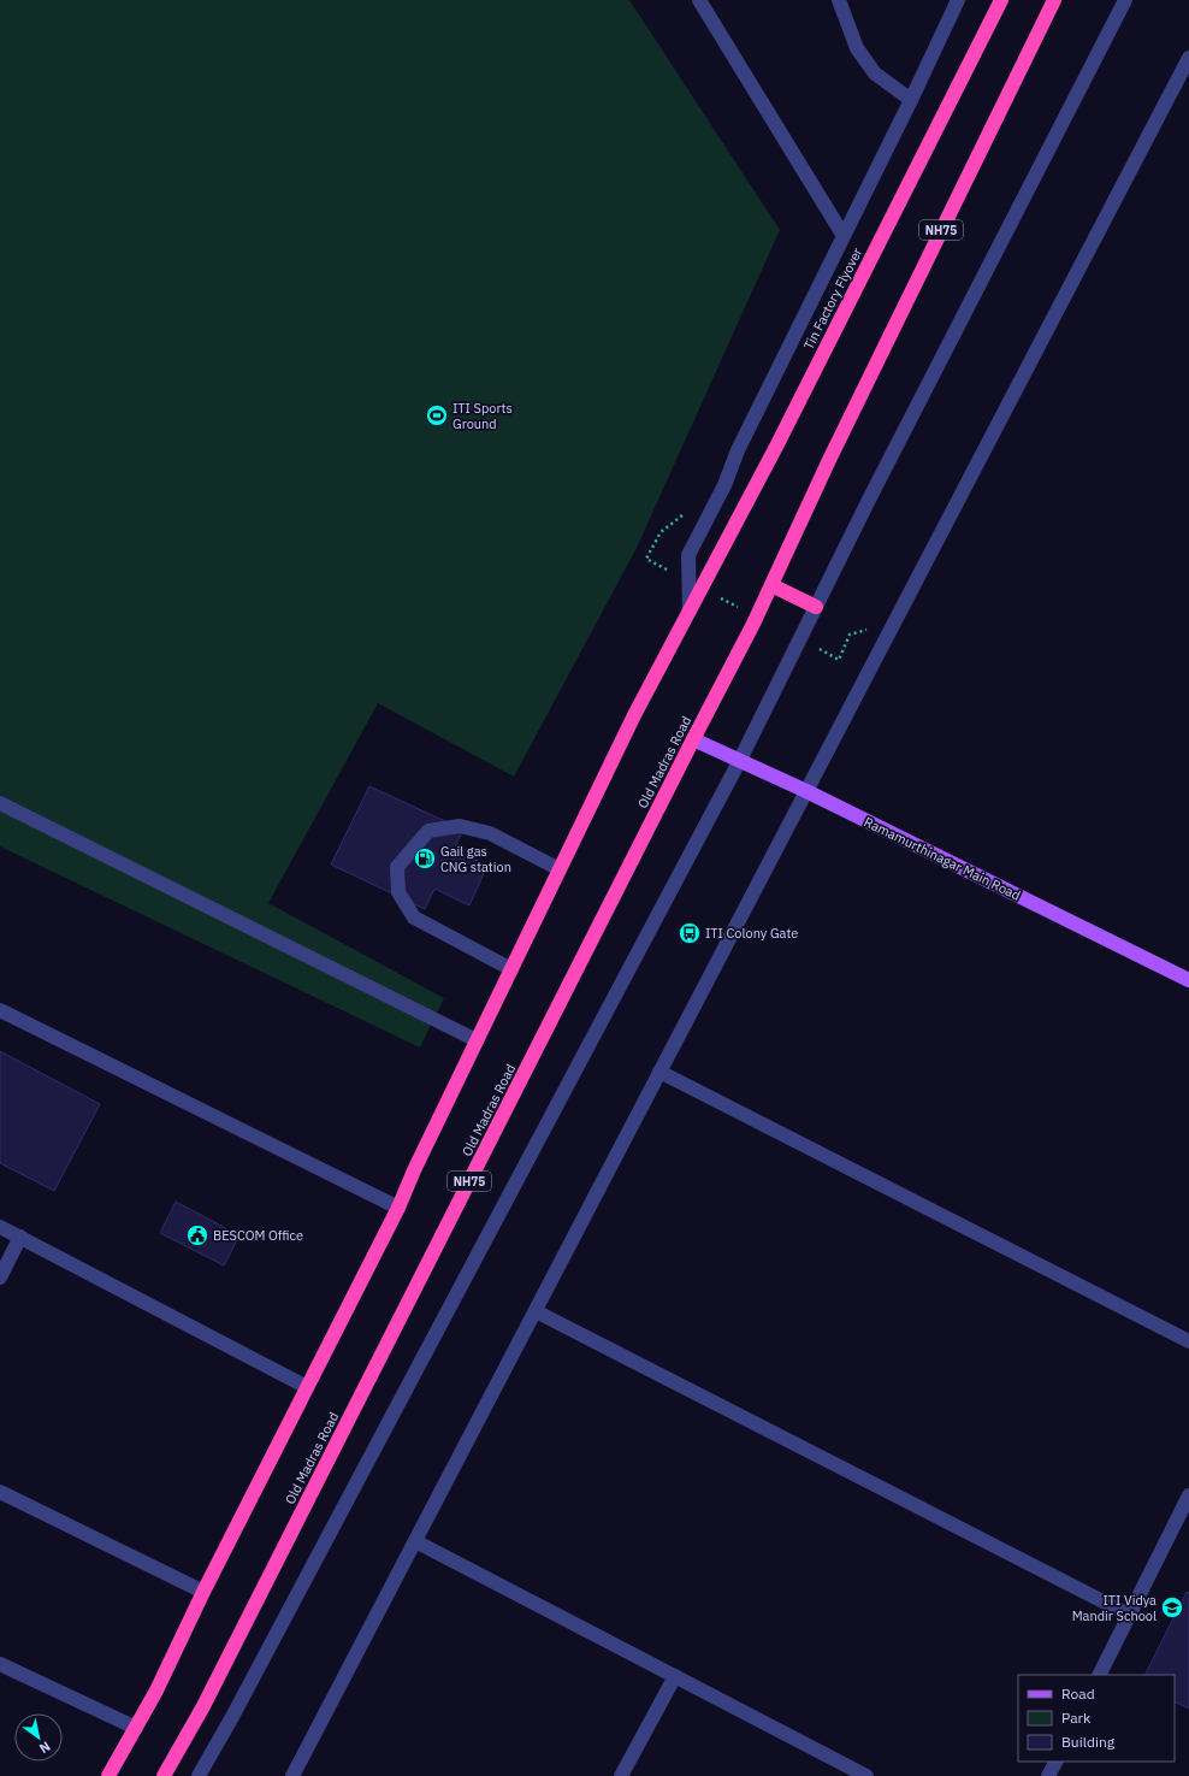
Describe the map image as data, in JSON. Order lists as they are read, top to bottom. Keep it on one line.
{"streets":{"highway":["NH75","Tin Factory Flyover","Old Madras Road"],"main road":["Ramamurthinagar Main Road"]},"crossings":[["NH75","Old Madras Road"],["Old Madras Road","Ramamurthinagar Main Road"]],"places":{"sports":["ITI Sports Ground"],"fuel station":["Gail gas CNG station"],"bus stop":["ITI Colony Gate"],"public building":["BESCOM Office"],"school or university":["ITI Vidya Mandir School"]},"legend":["Road","Park","Building"],"north":"bottom right"}
